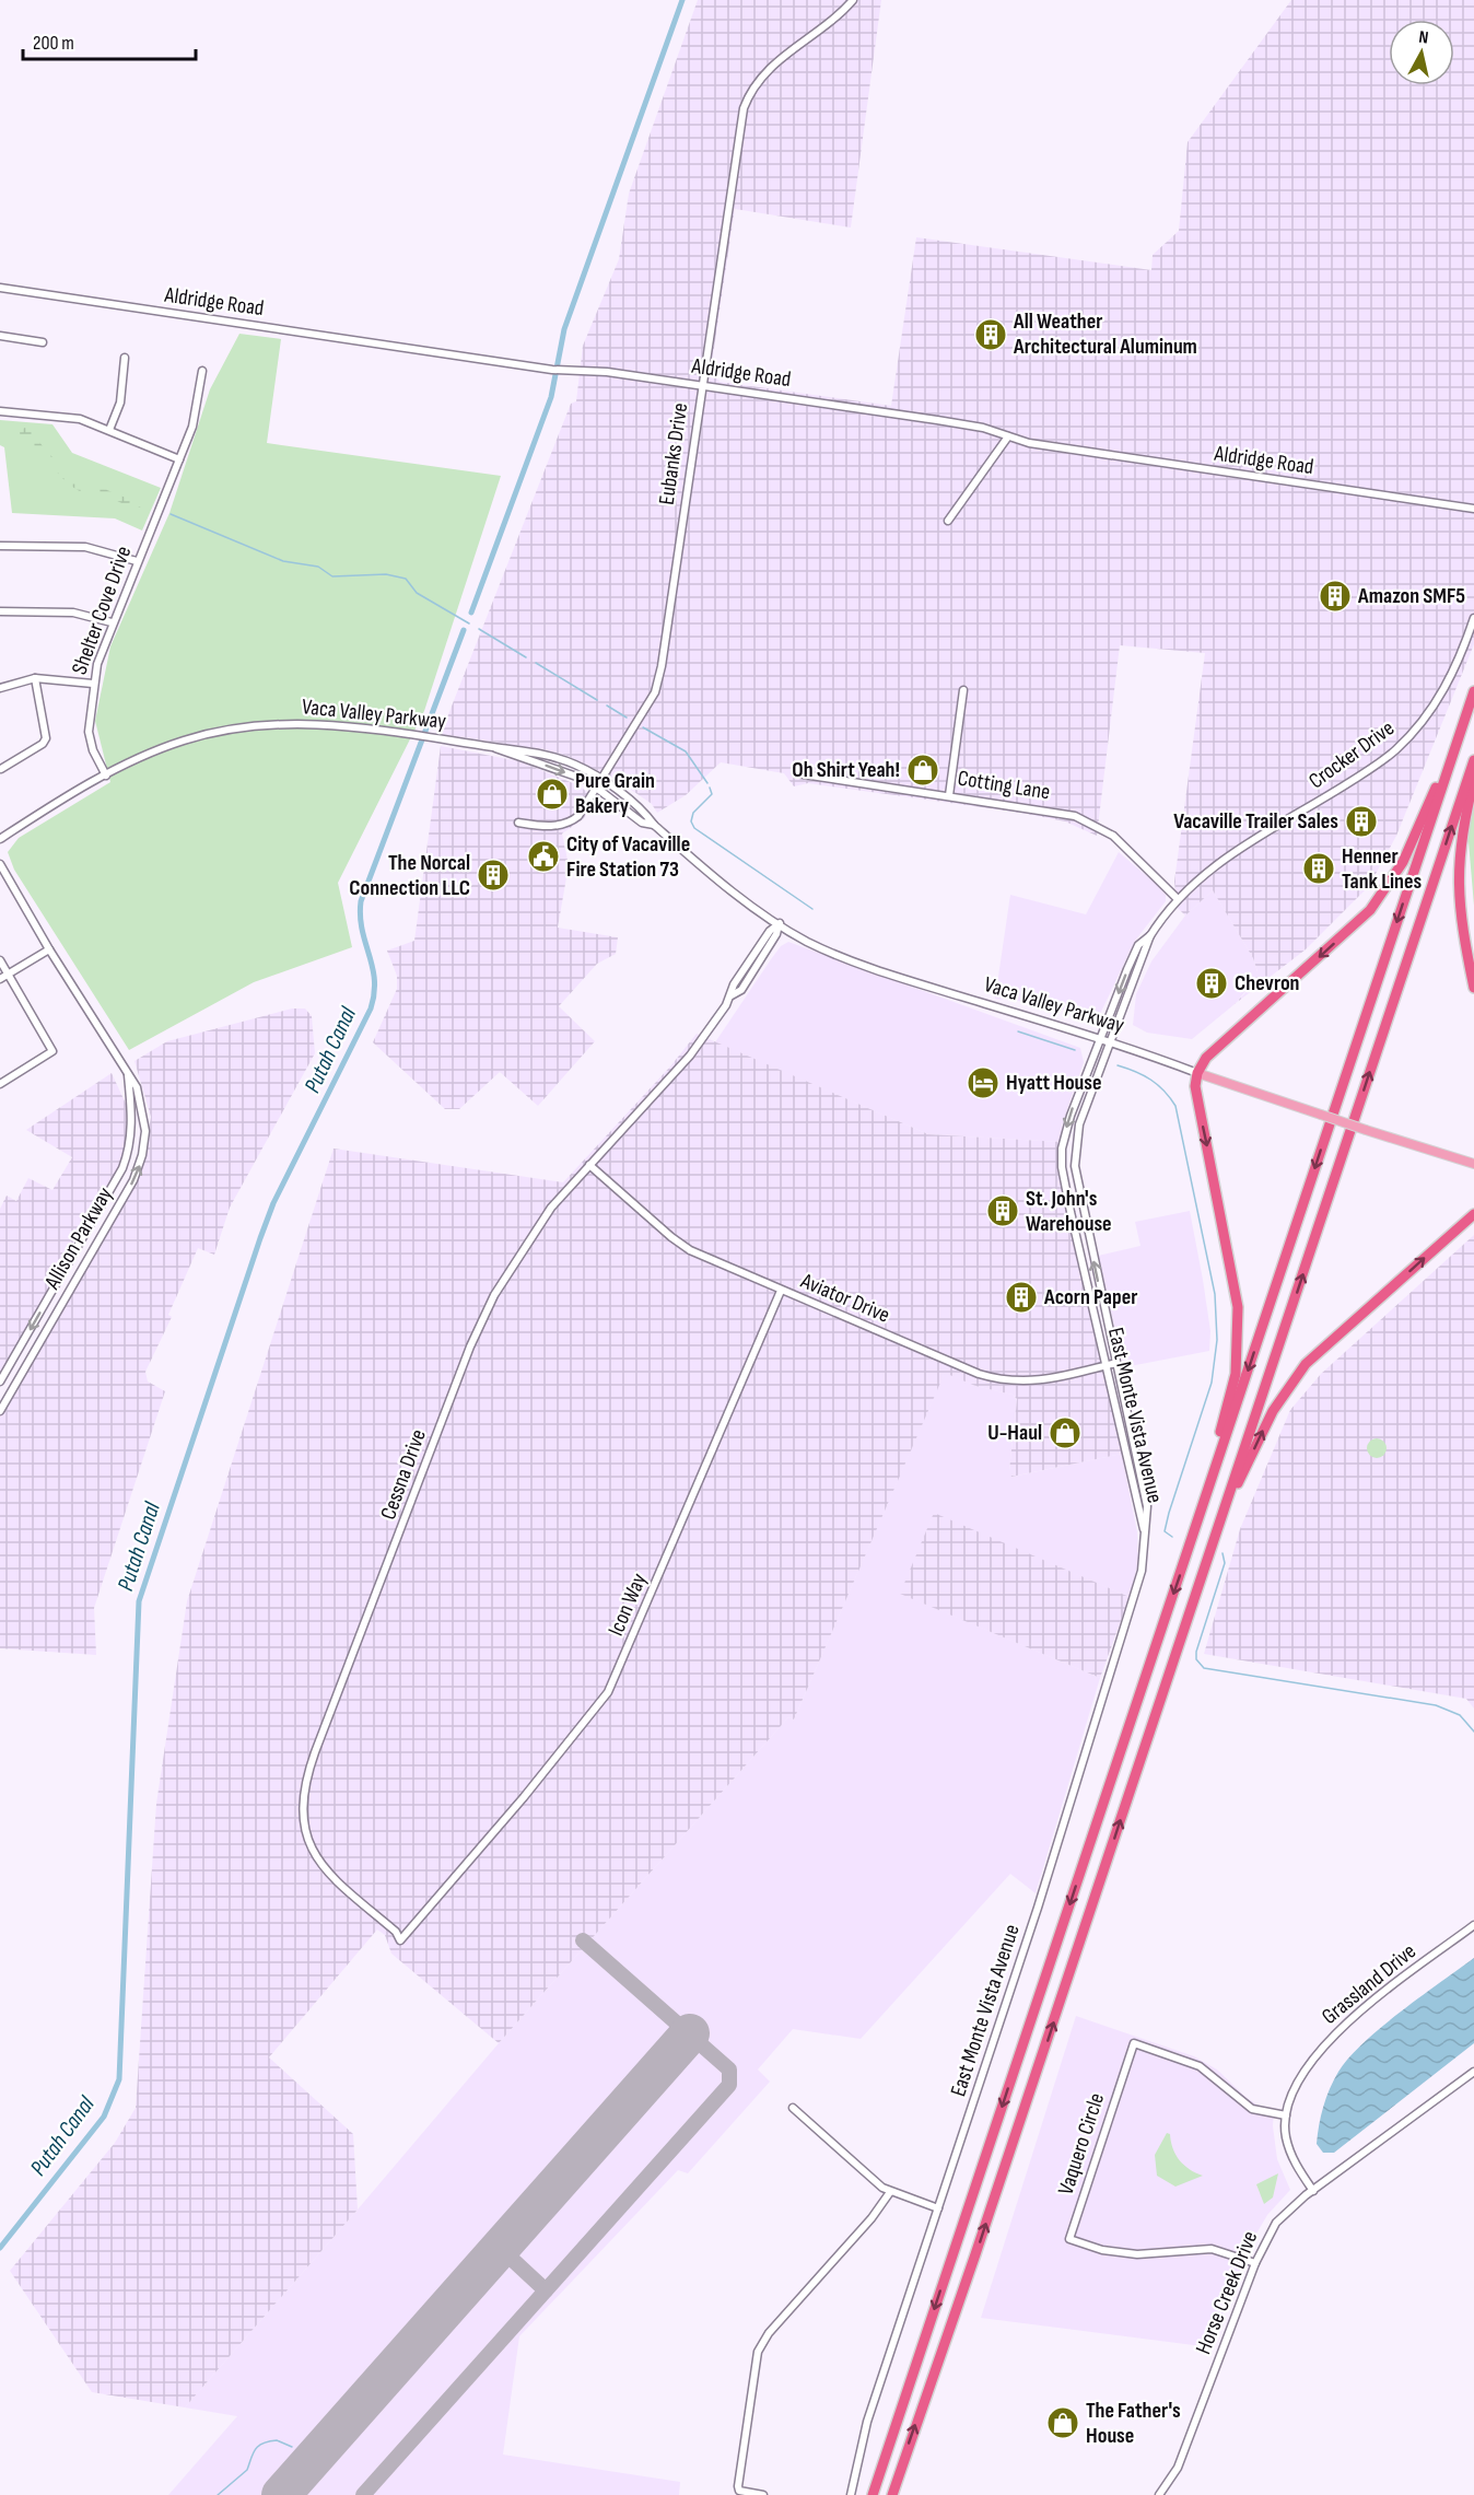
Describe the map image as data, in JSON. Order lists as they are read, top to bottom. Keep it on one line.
{"streets":{"main road":["Vaca Valley Parkway"],"street":["Aldridge Road","Eubanks Drive","Shelter Cove Drive","Crocker Drive","Cotting Lane","Allison Parkway","Aviator Drive","East Monte Vista Avenue","Cessna Drive","Icon Way","Grassland Drive","Vaquero Circle","Horse Creek Drive"]},"crossings":[["Aldridge Road","Eubanks Drive"],["Eubanks Drive","Vaca Valley Parkway"],["Shelter Cove Drive","Vaca Valley Parkway"],["Vaca Valley Parkway","Crocker Drive"],["Vaca Valley Parkway","East Monte Vista Avenue"],["Vaca Valley Parkway","Cessna Drive"],["Crocker Drive","Cotting Lane"],["Crocker Drive","East Monte Vista Avenue"],["Aviator Drive","East Monte Vista Avenue"],["Aviator Drive","Cessna Drive"],["Aviator Drive","Icon Way"],["Cessna Drive","Icon Way"],["Grassland Drive","Vaquero Circle"],["Grassland Drive","Horse Creek Drive"],["Vaquero Circle","Horse Creek Drive"]],"water":["Putah Canal"],"places":{"building":["All Weather Architectural Aluminum","Amazon SMF5","Vacaville Trailer Sales","Henner Tank Lines","The Norcal Connection LLC","Chevron","St. John's Warehouse","Acorn Paper"],"shop":["Oh Shirt Yeah!","Pure Grain Bakery","U-Haul","The Father's House"],"public building":["City of Vacaville Fire Station 73"],"hotel":["Hyatt House"]},"scale_bar":"200 m","north":"top"}
